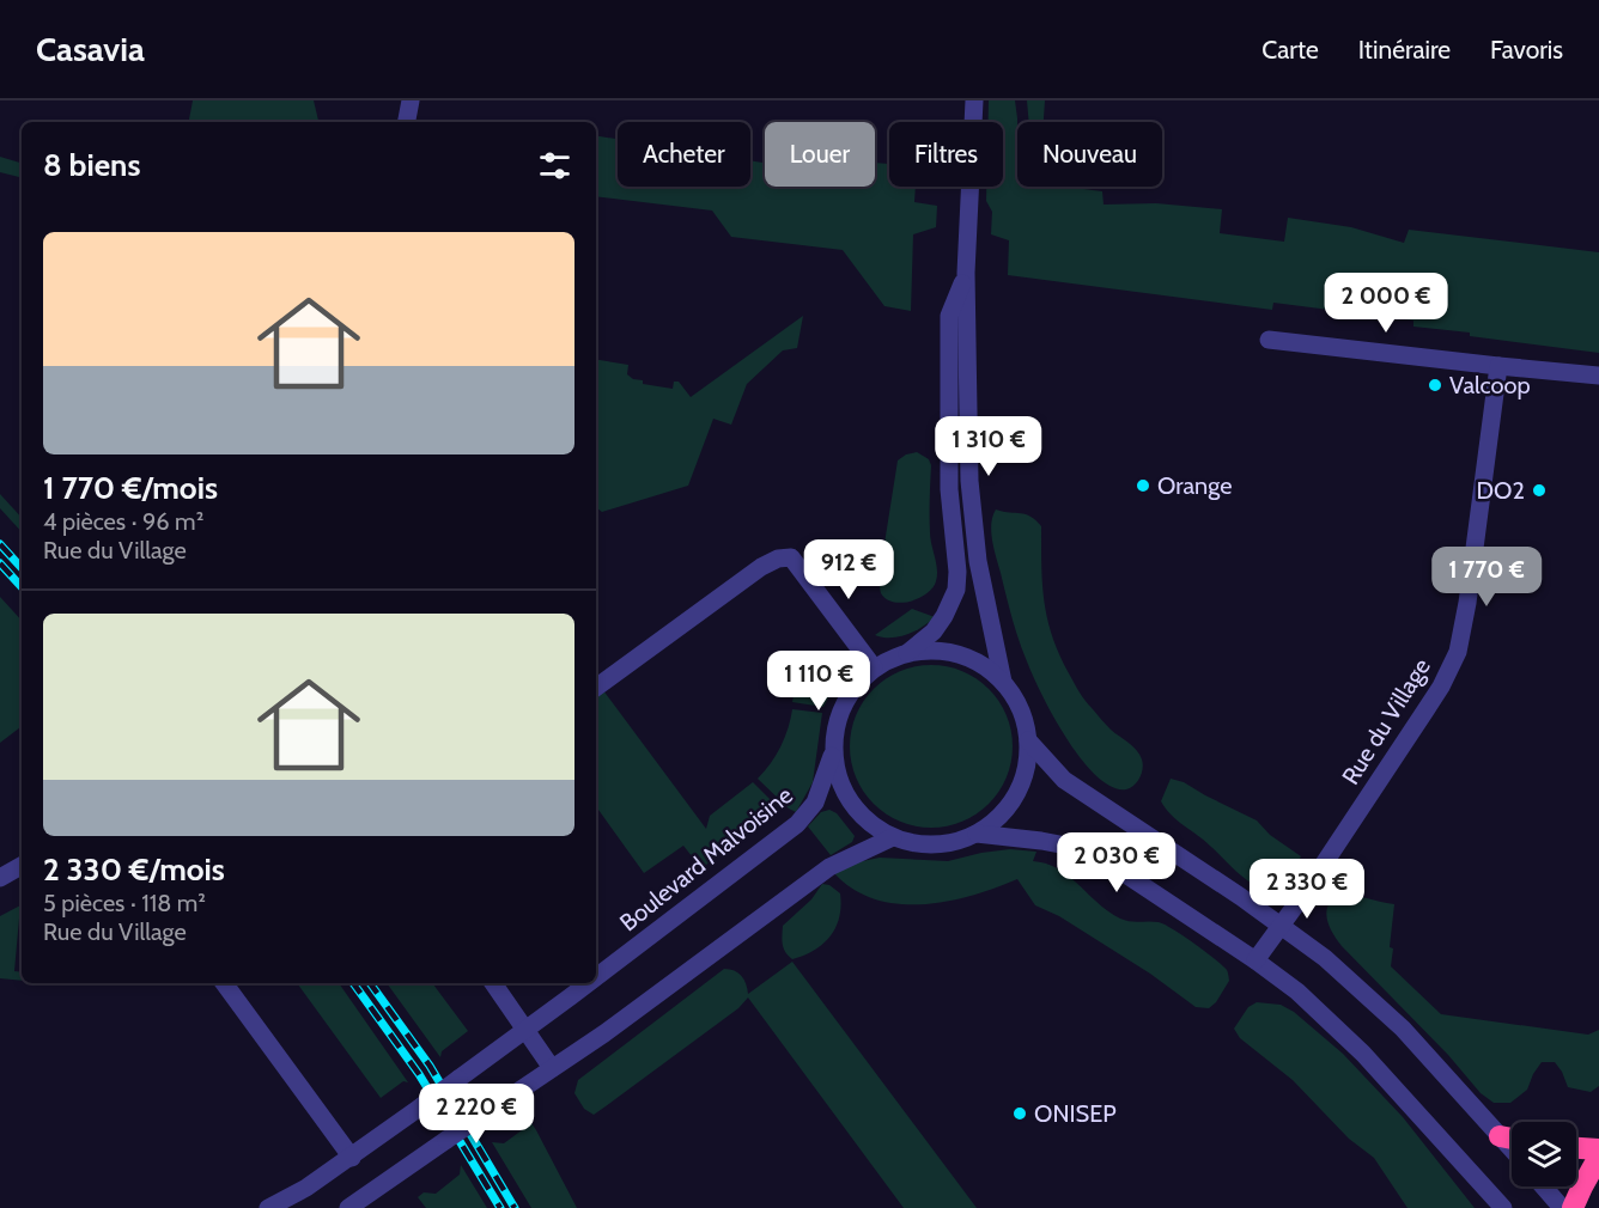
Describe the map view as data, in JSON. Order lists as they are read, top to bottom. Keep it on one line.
{"streets":{"street":["Rue du Village","Boulevard Malvoisine"]},"places":["Valcoop","Orange","DO2","ONISEP"],"page":{"header":"Casavia","nav":["Carte","Itinéraire","Favoris"],"chip":["Acheter","Louer","Filtres","Nouveau"],"heading":"8 biens","list":[{"name":"1 770 €/mois","note":"4 pièces · 96 m² · Rue du Village"},{"name":"2 330 €/mois","note":"5 pièces · 118 m² · Rue du Village"}],"price":["2 000 €","1 310 €","912 €","1 770 €","1 110 €","2 030 €","2 330 €","2 220 €"]}}
